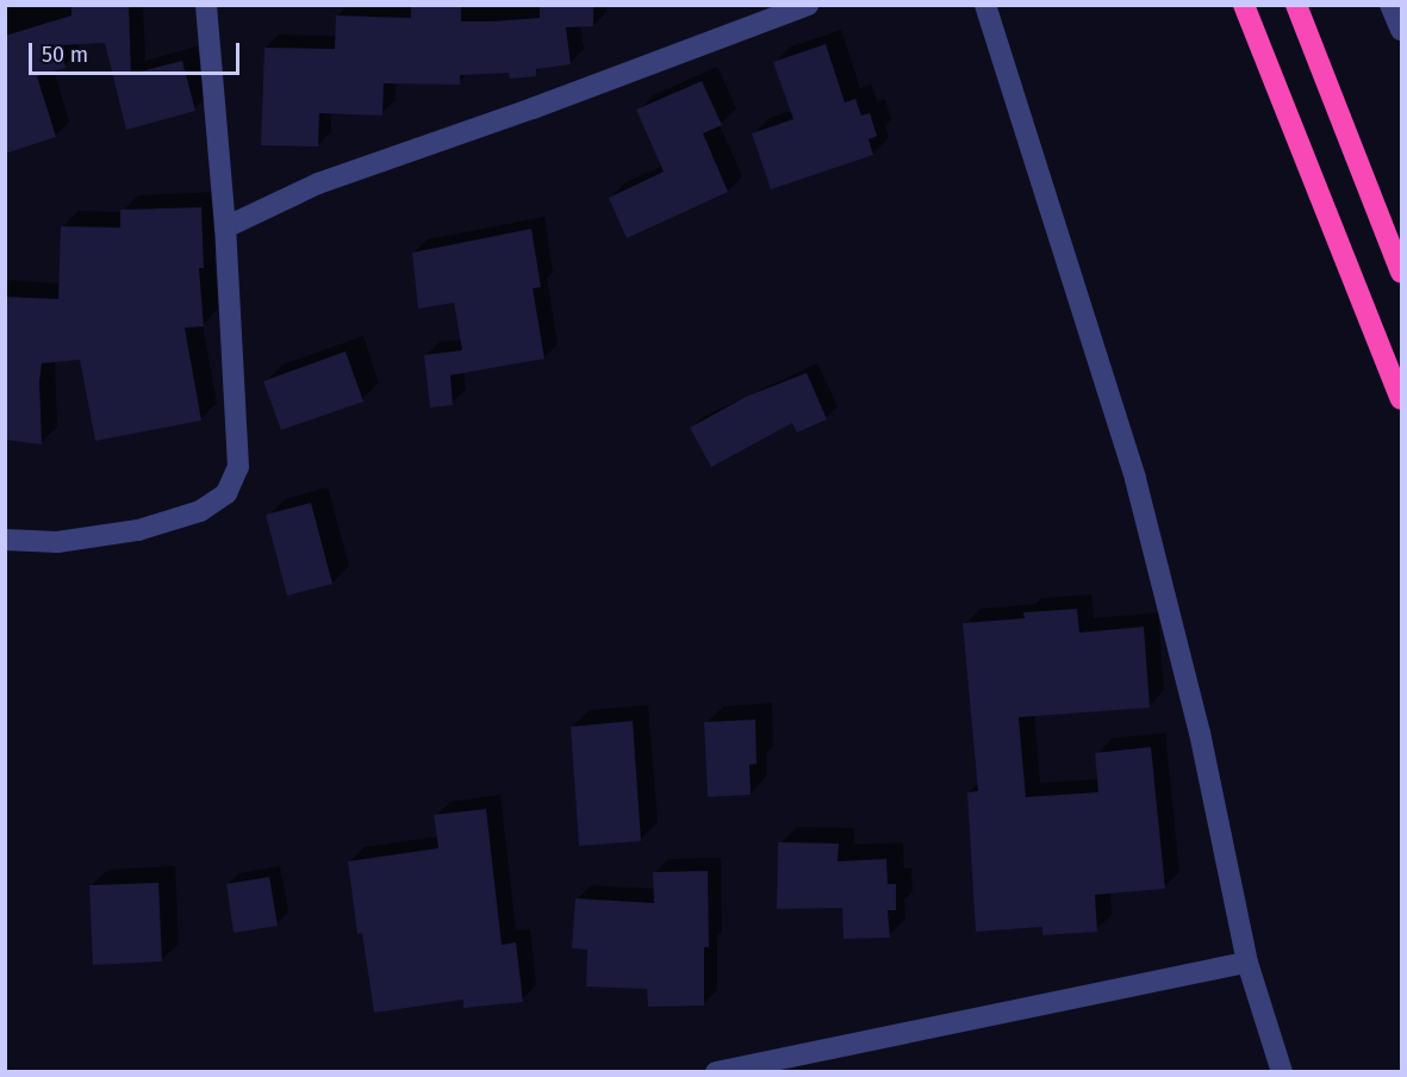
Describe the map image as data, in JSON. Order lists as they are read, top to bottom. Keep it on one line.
{"scale_bar":"50 m"}
